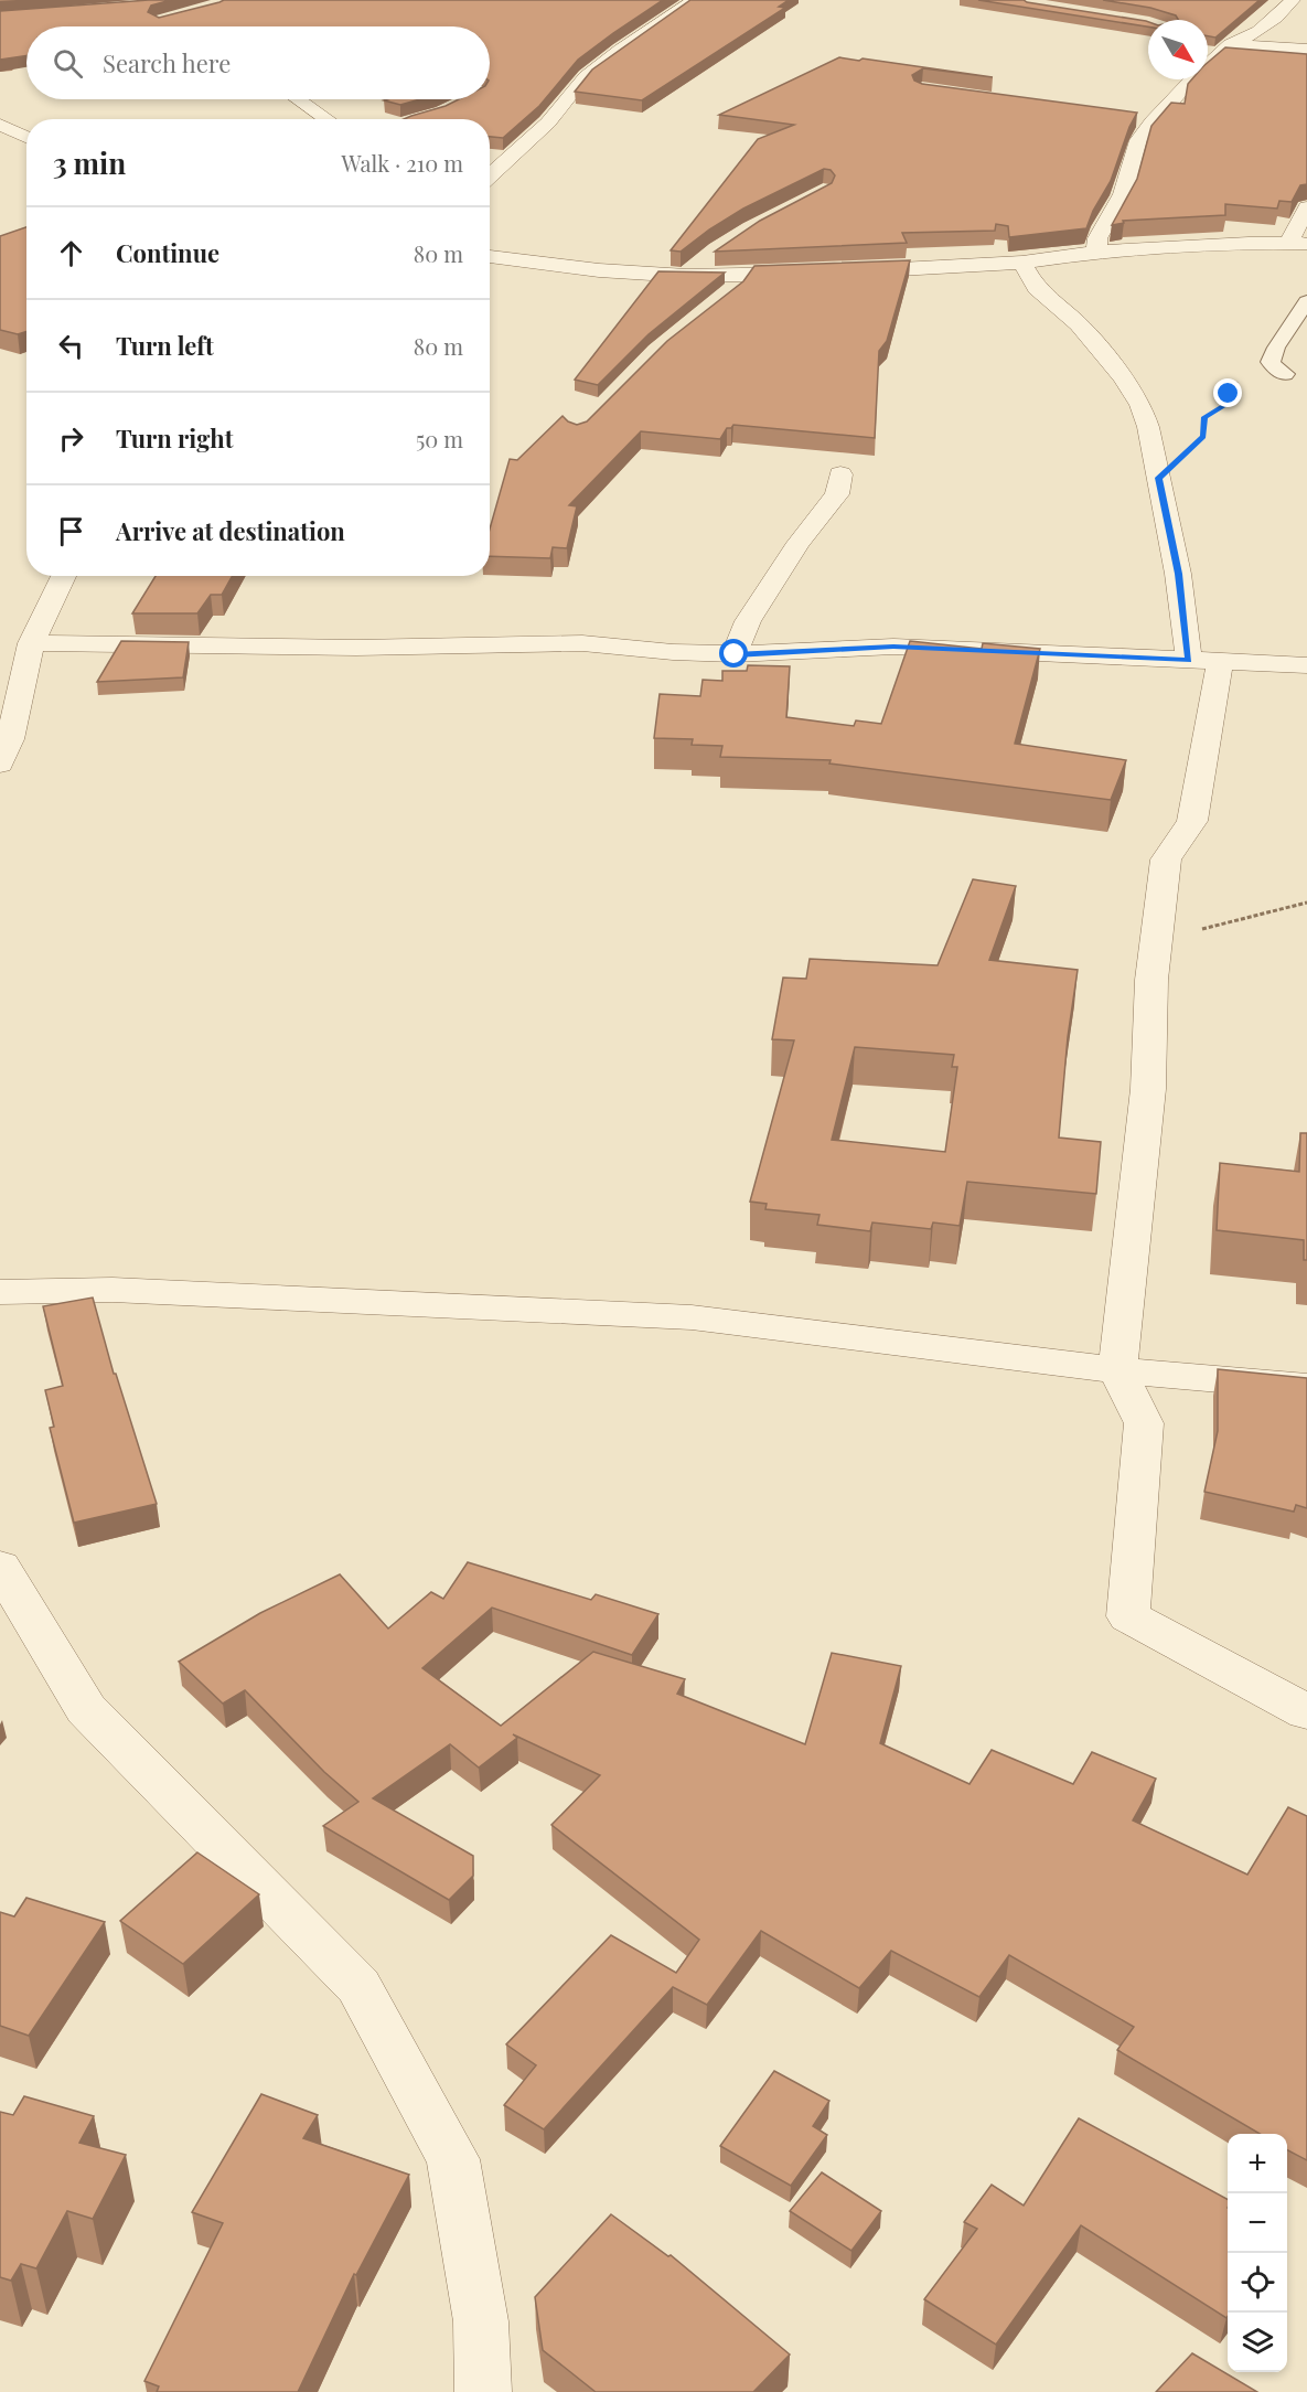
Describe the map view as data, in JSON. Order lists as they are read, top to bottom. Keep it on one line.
{"north":"bottom right","page":{"search":"Search here","heading":["3 min","Walk · 210 m"],"list":[["Continue","80 m"],["Turn left","80 m"],["Turn right","50 m"],"Arrive at destination"],"map_buttons":["+","−"]}}
